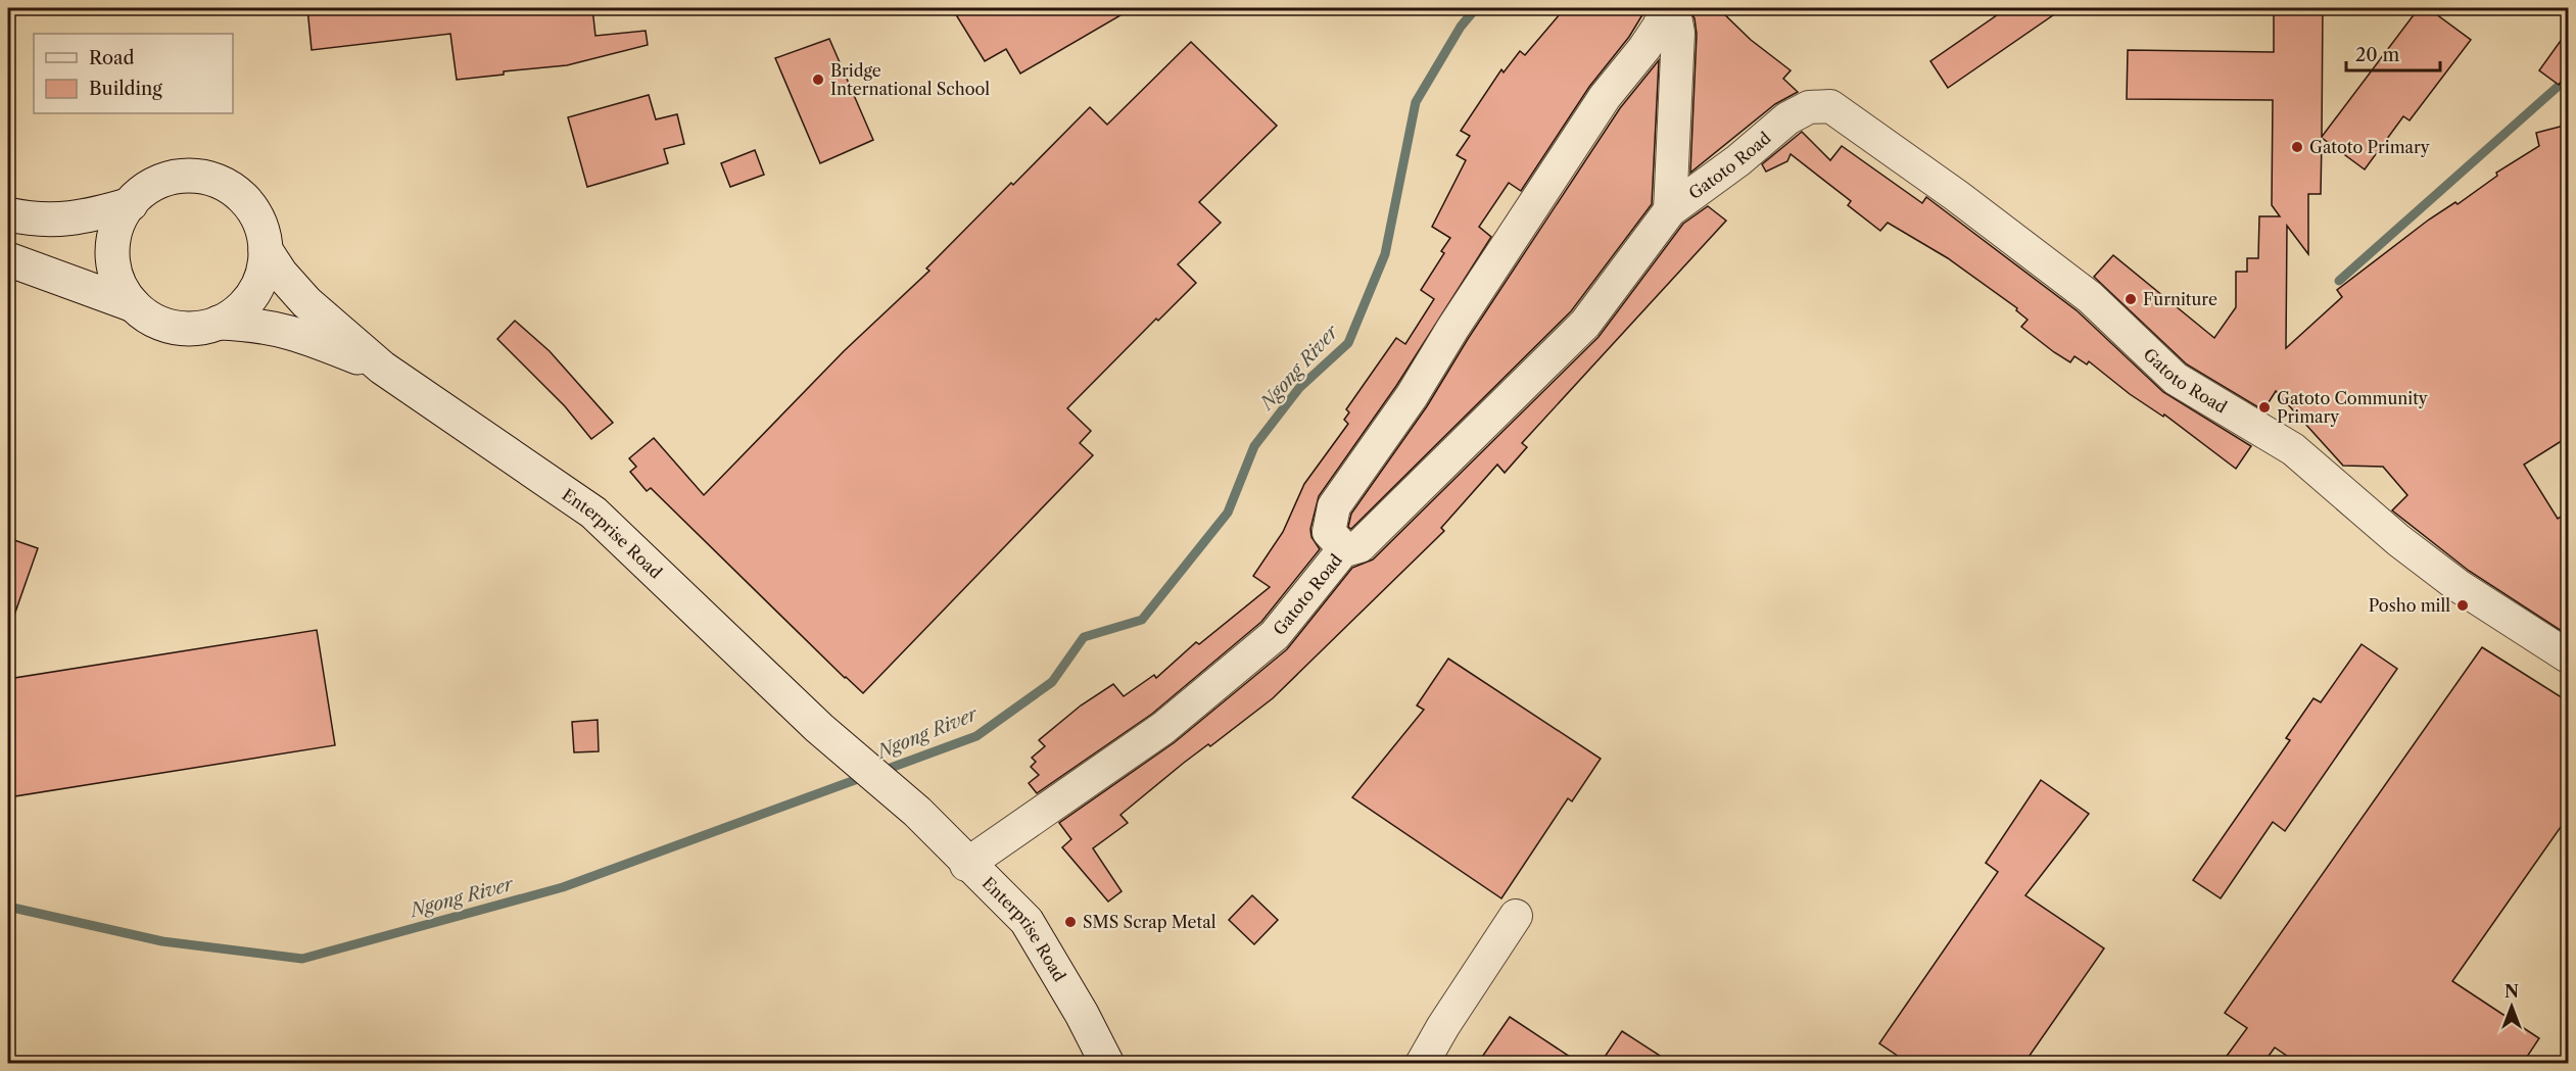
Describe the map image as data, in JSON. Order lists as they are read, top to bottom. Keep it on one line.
{"streets":{"main road":["Enterprise Road"],"street":["Gatoto Road"]},"crossings":[["Gatoto Road","Enterprise Road"]],"water":["Ngong River"],"places":["Bridge International School","Gatoto Primary","Furniture","Gatoto Community Primary","Posho mill","SMS Scrap Metal"],"legend":["Road","Building"],"scale_bar":"20 m","north":"top"}
